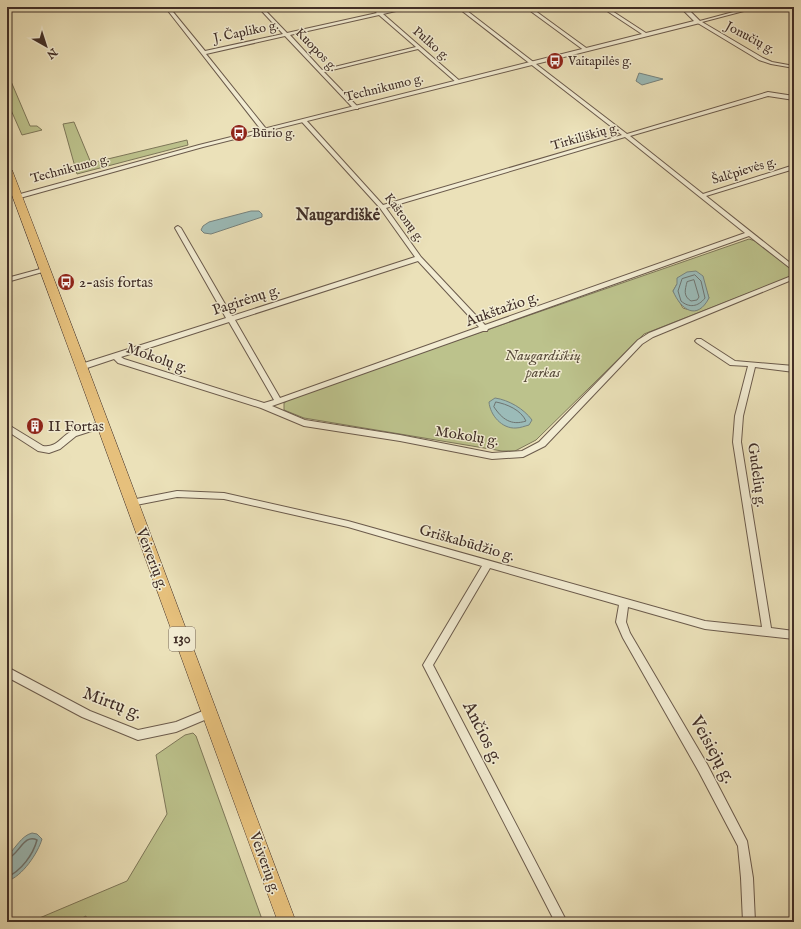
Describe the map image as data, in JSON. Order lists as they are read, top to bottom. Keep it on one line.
{"streets":{"main road":["Veiverių g.","130"],"street":["J. Čapliko g.","Jonučių g.","Pulko g.","Kuopos g.","Technikumo g.","Tirkiliškių g.","Šalčpievės g.","Kaštonų g.","Pagirėnų g.","Aukštažio g.","Mokolų g.","Gudelių g.","Griškabūdžio g.","Mirtų g.","Ančios g.","Veisiejų g."]},"crossings":[["J. Čapliko g.","Pulko g."],["J. Čapliko g.","Kuopos g."],["Jonučių g.","Technikumo g."],["Pulko g.","Technikumo g."],["Kuopos g.","Technikumo g."],["Technikumo g.","Kaštonų g."],["Technikumo g.","Veiverių g."],["Technikumo g.","130"],["Tirkiliškių g.","Kaštonų g."],["Kaštonų g.","Pagirėnų g."],["Kaštonų g.","Aukštažio g."],["Pagirėnų g.","Mokolų g."],["Pagirėnų g.","Veiverių g."],["Aukštažio g.","Mokolų g."],["Gudelių g.","Griškabūdžio g."],["Griškabūdžio g.","Veiverių g."],["Griškabūdžio g.","Ančios g."],["Griškabūdžio g.","Veisiejų g."],["Veiverių g.","130"],["Veiverių g.","Mirtų g."]],"districts":["Naugardiškė"],"parks":["Naugardiškių parkas"],"places":{"bus stop":["Vaitapilės g.","Būrio g.","2-asis fortas"],"building":["II Fortas"]},"north":"bottom right"}
